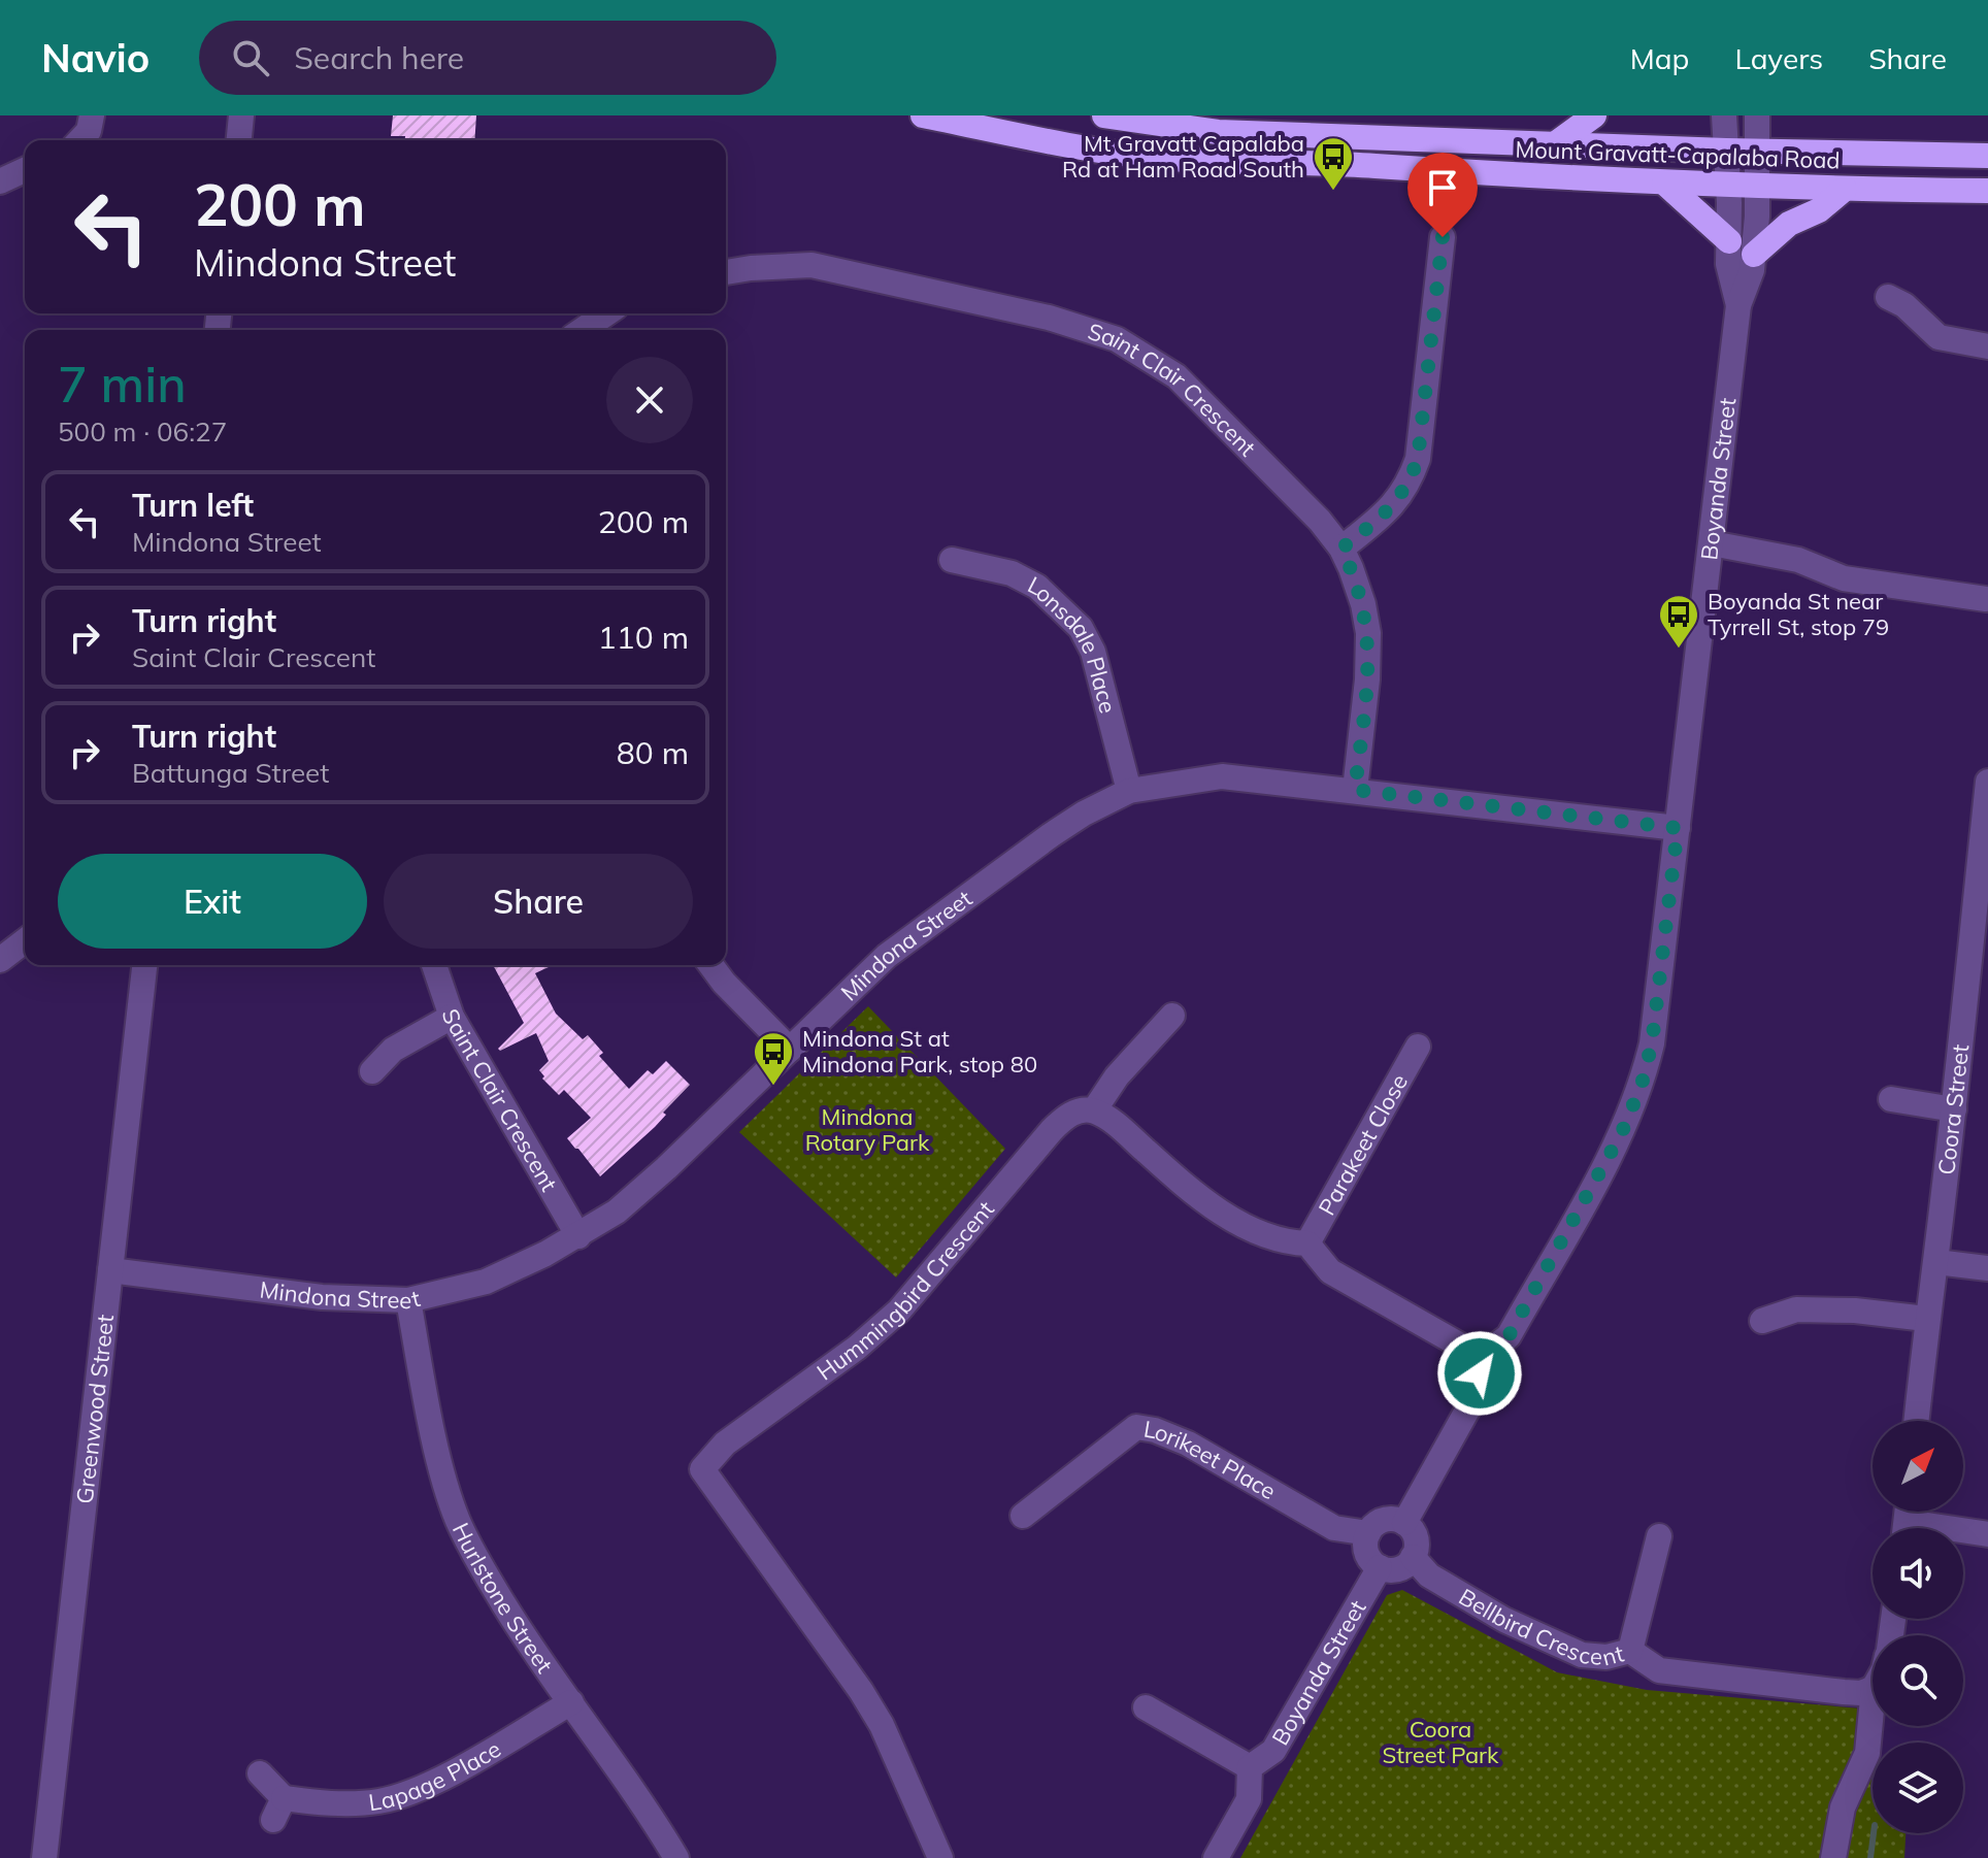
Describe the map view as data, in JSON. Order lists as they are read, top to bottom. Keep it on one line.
{"streets":{"highway":["Mount Gravatt-Capalaba Road"],"street":["Saint Clair Crescent","Boyanda Street","Lonsdale Place","Mindona Street","Coora Street","Parakeet Close","Hummingbird Crescent","Greenwood Street","Lorikeet Place","Hurlstone Street","Bellbird Crescent","Lapage Place"]},"crossings":[["Mount Gravatt-Capalaba Road","Boyanda Street"],["Saint Clair Crescent","Mindona Street"],["Boyanda Street","Mindona Street"],["Boyanda Street","Lorikeet Place"],["Boyanda Street","Bellbird Crescent"],["Lonsdale Place","Mindona Street"],["Mindona Street","Greenwood Street"],["Mindona Street","Hurlstone Street"],["Lorikeet Place","Bellbird Crescent"],["Hurlstone Street","Lapage Place"]],"parks":["Mindona Rotary Park","Coora Street Park"],"places":{"bus stop":["Mt Gravatt Capalaba Rd at Ham Road South","Boyanda St near Tyrrell St, stop 79","Mindona St at Mindona Park, stop 80"]},"north":"top right","page":{"header":"Navio","search":"Search here","nav":["Map","Layers","Share"],"turn":["200 m","Mindona Street"],"heading":["7 min","500 m · 06:27"],"list":[{"name":"Turn left","note":"Mindona Street","value":"200 m"},{"name":"Turn right","note":"Saint Clair Crescent","value":"110 m"},{"name":"Turn right","note":"Battunga Street","value":"80 m"}],"buttons":["Exit","Share"]}}
